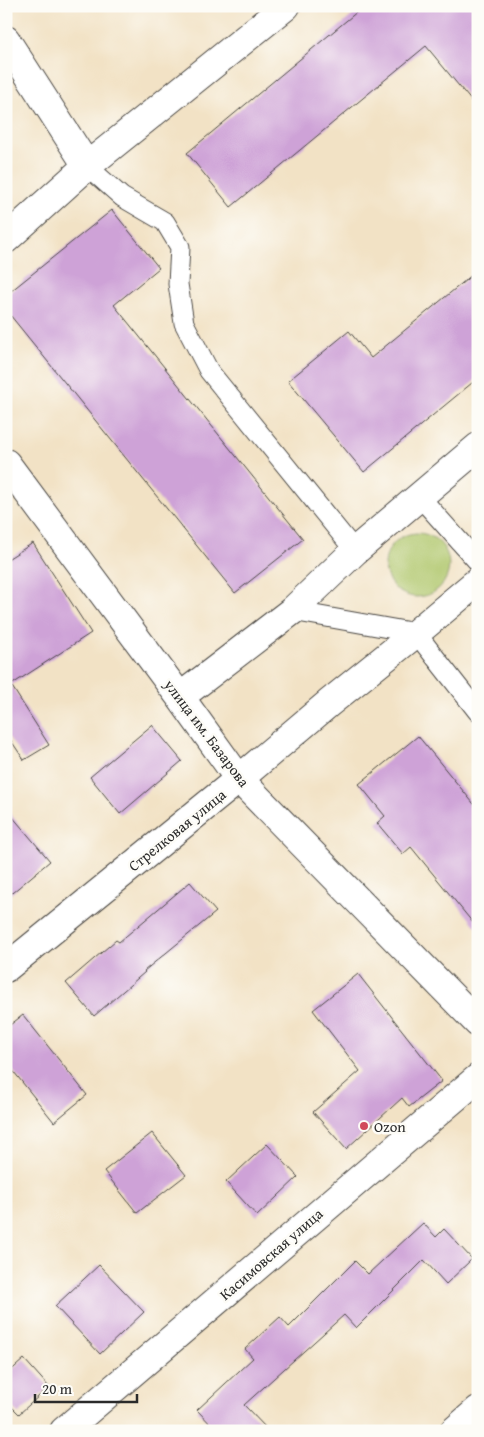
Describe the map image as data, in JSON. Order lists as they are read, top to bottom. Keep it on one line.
{"streets":{"street":["улица им. Базарова","Стрелковая улица","Касимовская улица"]},"crossings":[["улица им. Базарова","Стрелковая улица"]],"places":["Ozon"],"scale_bar":"20 m"}
